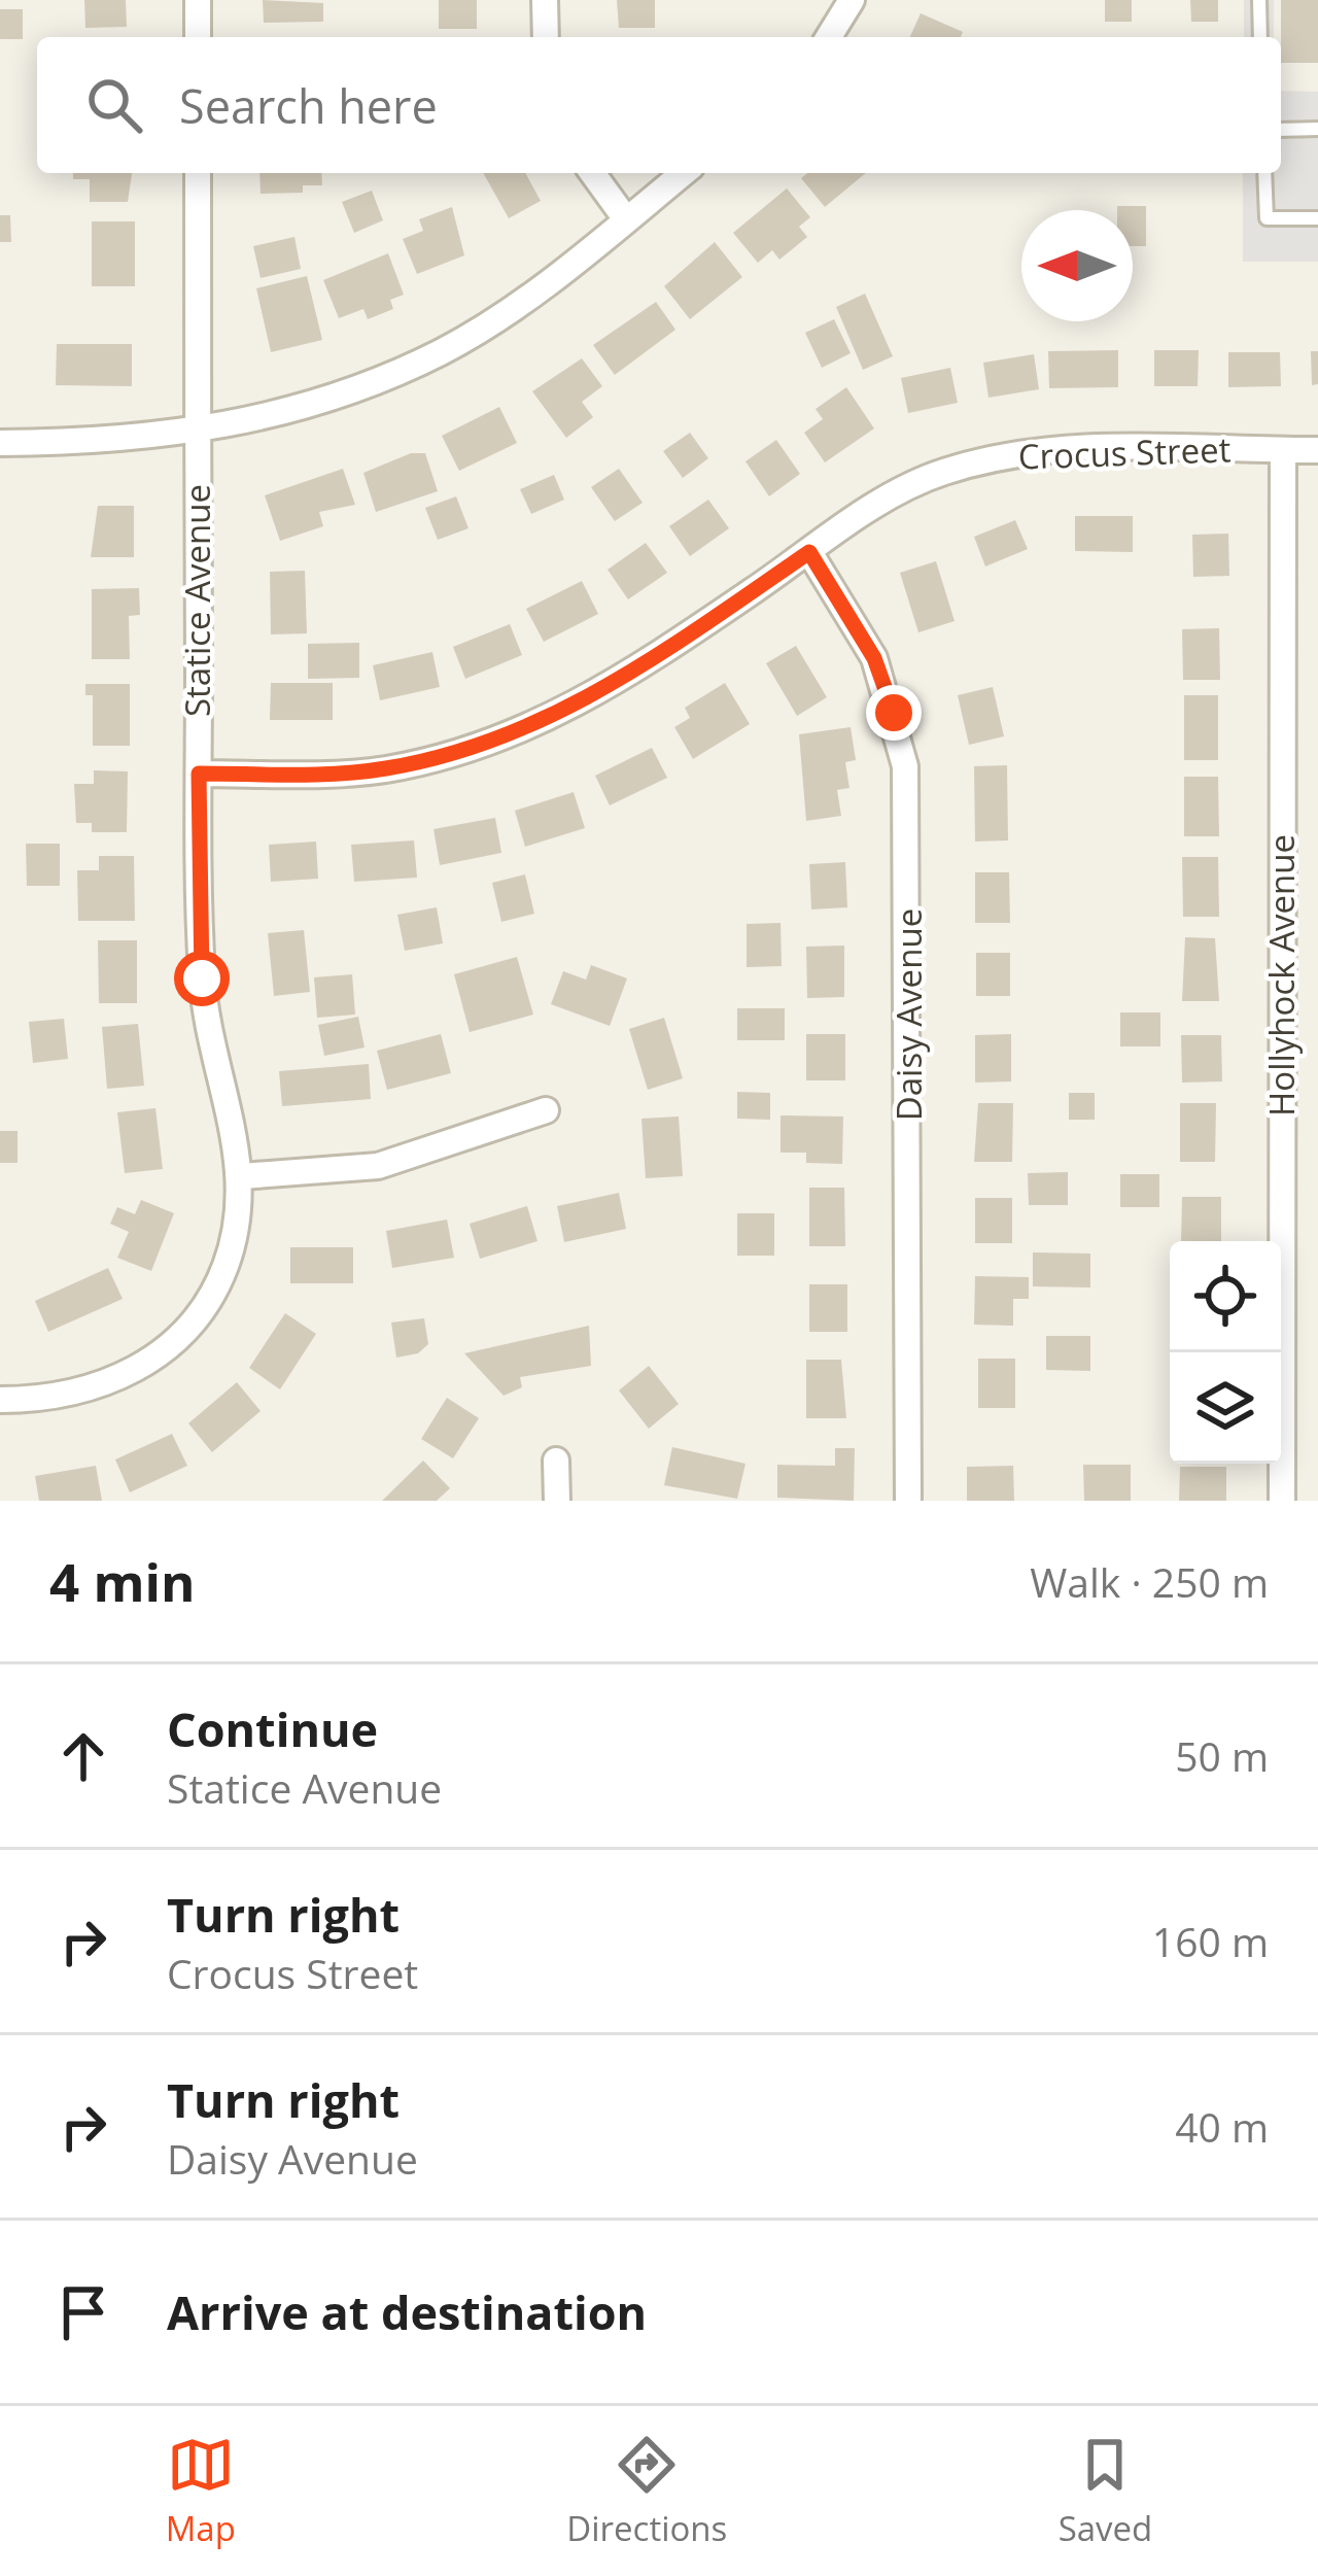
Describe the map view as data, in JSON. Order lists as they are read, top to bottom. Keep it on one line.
{"streets":{"street":["Crocus Street","Statice Avenue","Hollyhock Avenue","Daisy Avenue"]},"crossings":[["Crocus Street","Statice Avenue"],["Crocus Street","Hollyhock Avenue"],["Crocus Street","Daisy Avenue"]],"north":"left","page":{"search":"Search here","heading":["4 min","Walk · 250 m"],"list":[["Continue","Statice Avenue","50 m"],["Turn right","Crocus Street","160 m"],["Turn right","Daisy Avenue","40 m"],"Arrive at destination"],"nav":["Map","Directions","Saved"]}}
